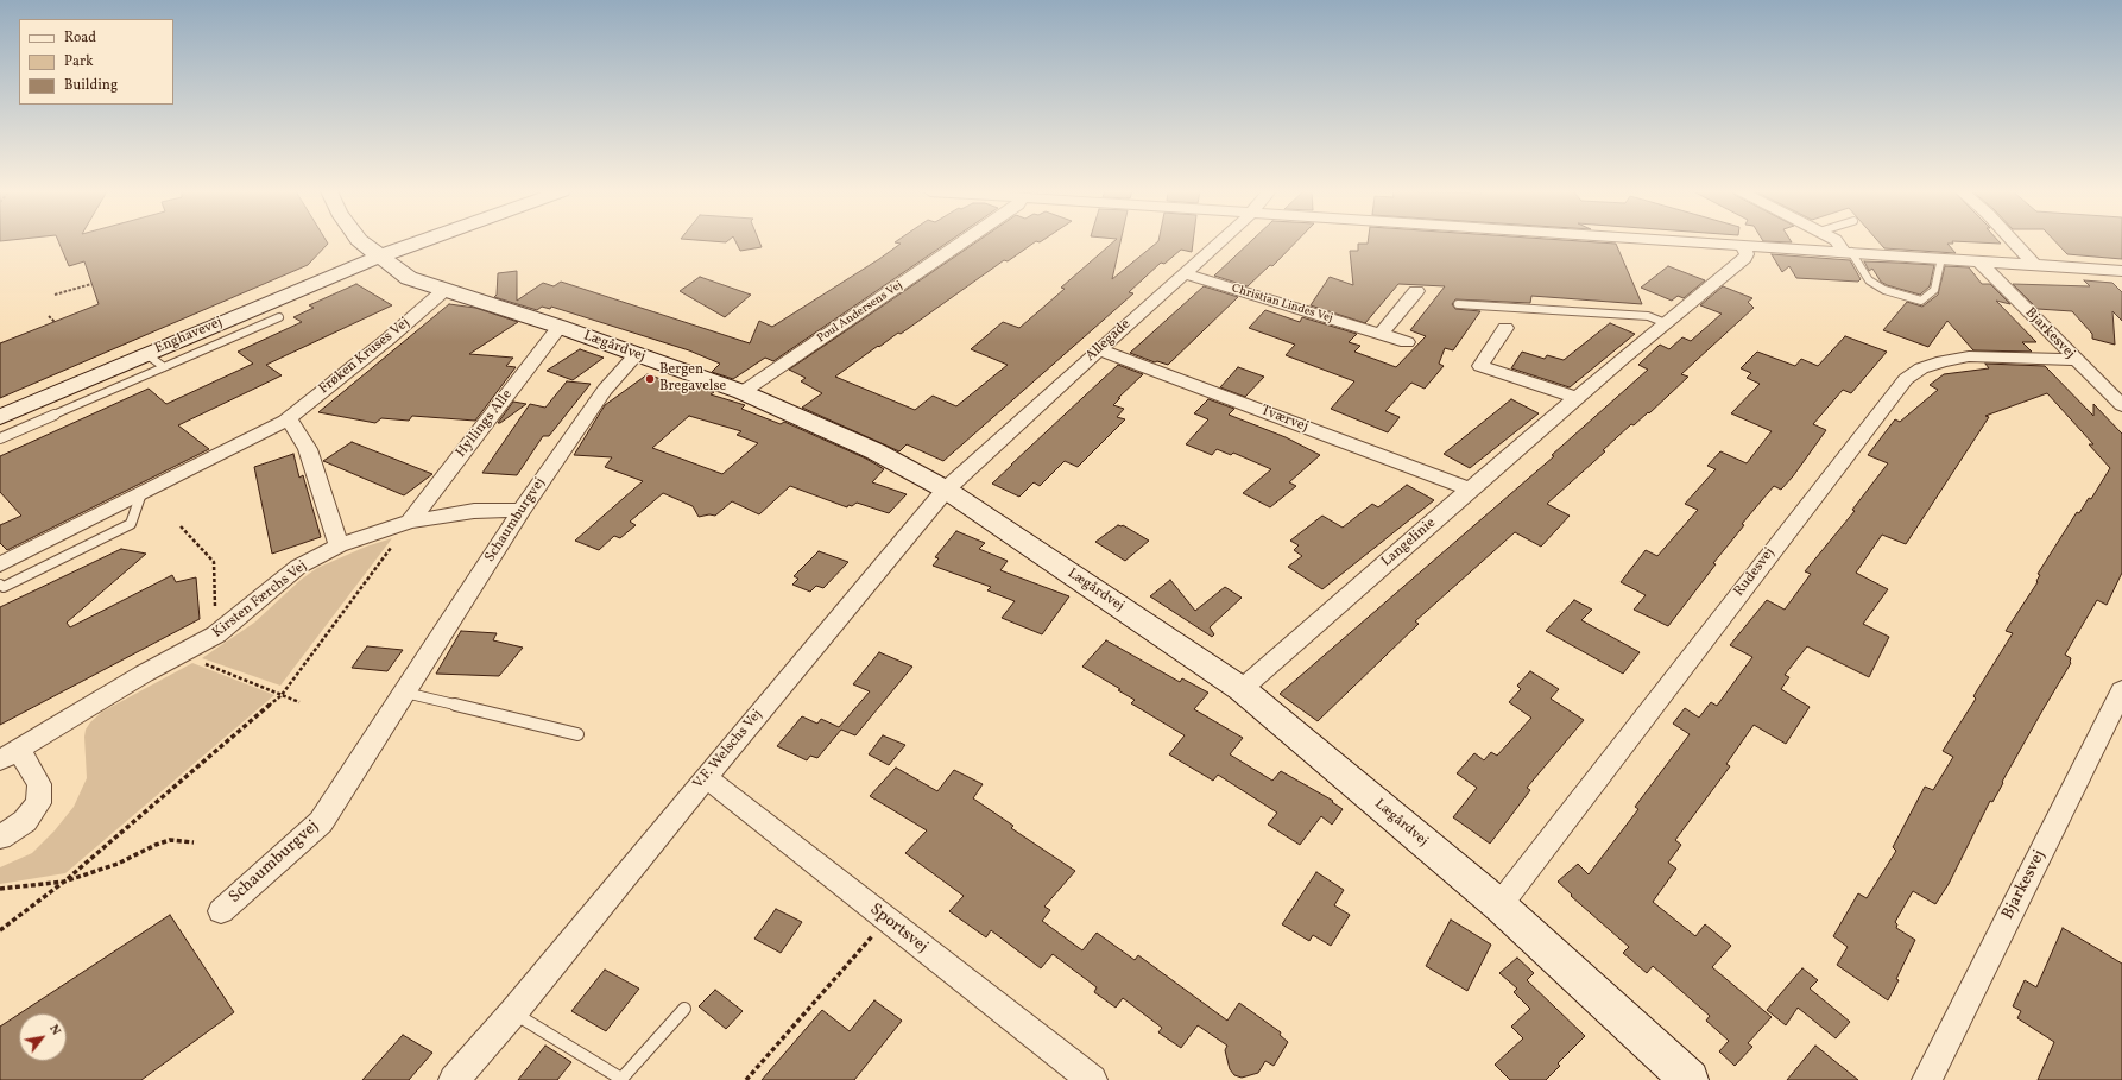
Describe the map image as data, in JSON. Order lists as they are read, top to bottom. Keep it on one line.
{"streets":{"street":["Christian Lindes Vej","Poul Andersens Vej","Bjarkesvej","Enghavevej","Allegade","Lægårdvej","Frøken Kruses Vej","Tværvej","Hyllings Alle","Schaumburgvej","Langelinie","Rudesvej","Kirsten Færchs Vej","V.F. Welschs Vej","Sportsvej"]},"crossings":[["Christian Lindes Vej","Allegade"],["Poul Andersens Vej","Lægårdvej"],["Bjarkesvej","Rudesvej"],["Enghavevej","Lægårdvej"],["Allegade","Lægårdvej"],["Allegade","Tværvej"],["Allegade","V.F. Welschs Vej"],["Lægårdvej","Frøken Kruses Vej"],["Lægårdvej","Hyllings Alle"],["Lægårdvej","Schaumburgvej"],["Lægårdvej","Langelinie"],["Lægårdvej","Rudesvej"],["Lægårdvej","V.F. Welschs Vej"],["Tværvej","Langelinie"],["Hyllings Alle","Kirsten Færchs Vej"],["Schaumburgvej","Kirsten Færchs Vej"],["V.F. Welschs Vej","Sportsvej"]],"places":["Bergen Bregavelse"],"legend":["Road","Park","Building"],"north":"top right"}
